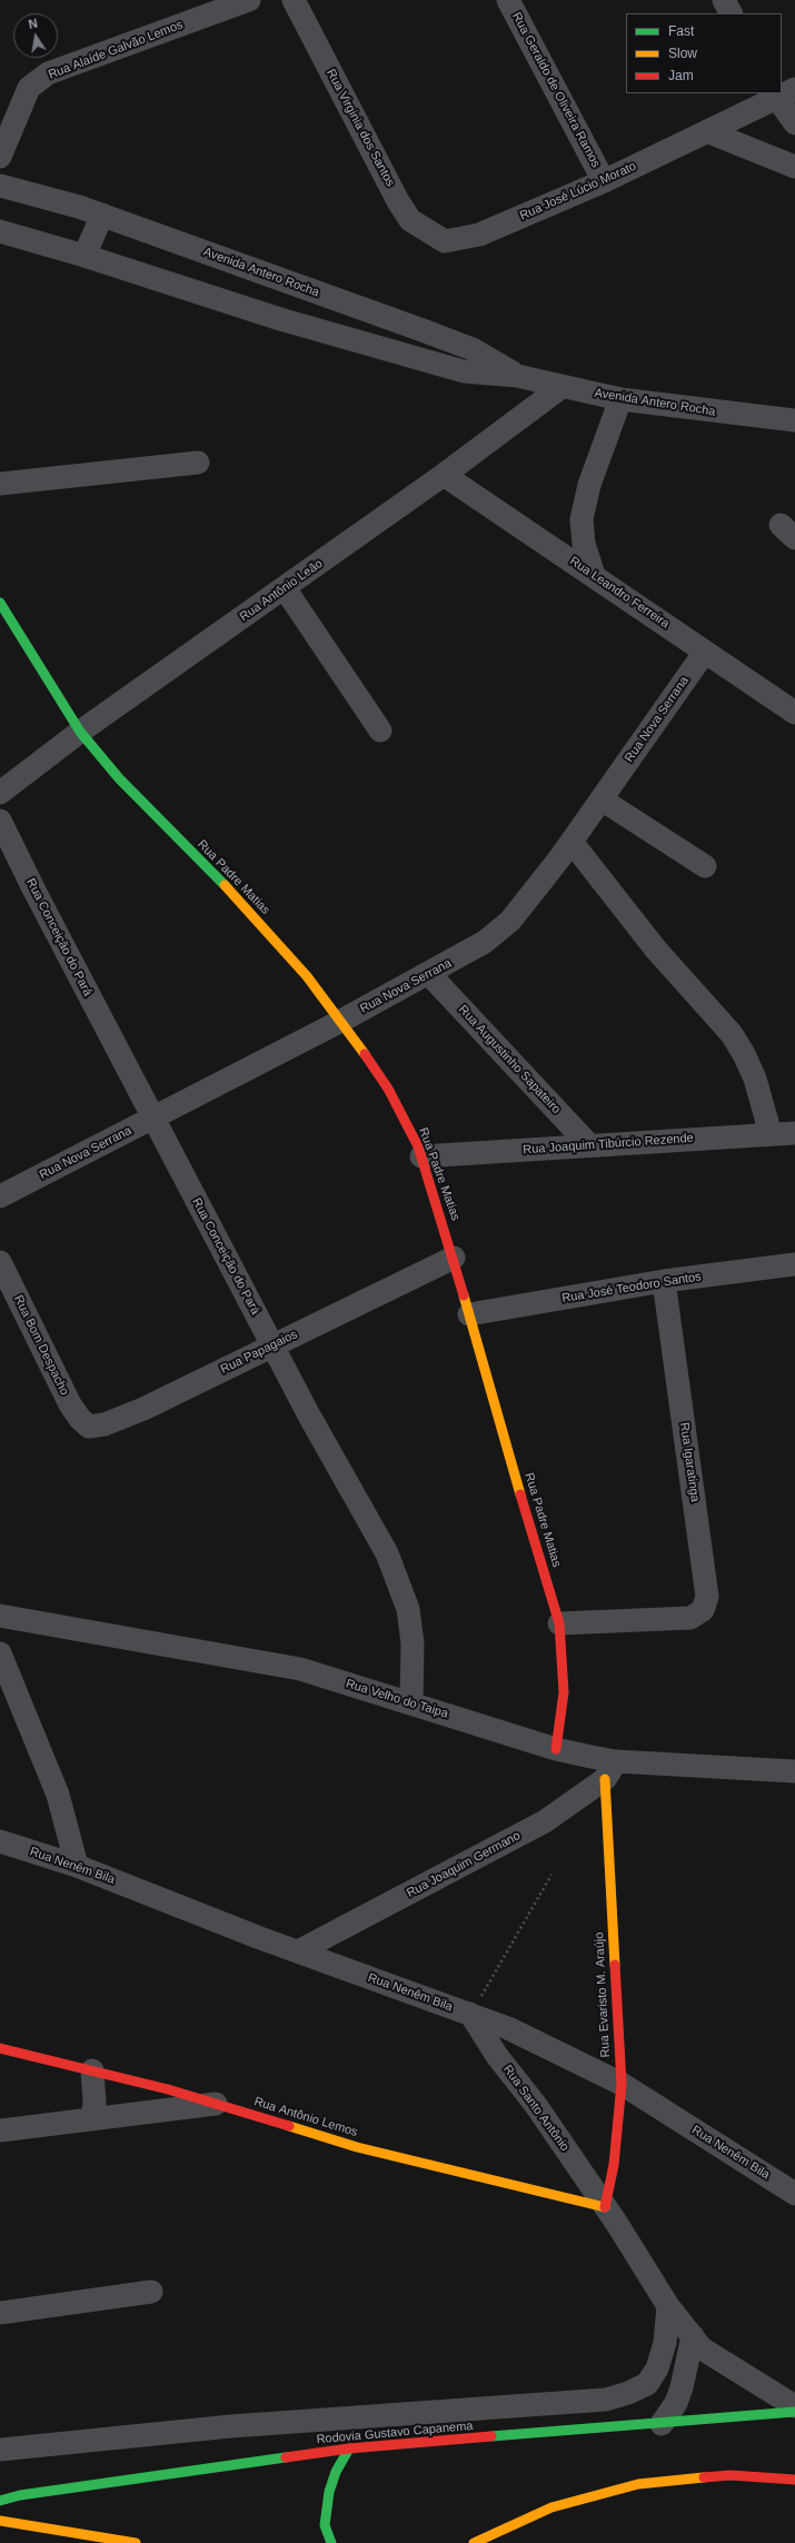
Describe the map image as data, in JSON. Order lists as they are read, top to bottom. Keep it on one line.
{"streets":{"street":["Rua Alaíde Galvão Lemos","Rua Geraldo de Oliveira Ramos","Rua Virginia dos Santos","Rua José Lúcio Morato","Avenida Antero Rocha","Rua Antônio Leão","Rua Leandro Ferreira","Rua Nova Serrana","Rua Padre Matias","Rua Conceição do Pará","Rua Augustinho Sapateiro","Rua Joaquim Tibúrcio Rezende","Rua José Teodoro Santos","Rua Bom Despacho","Rua Papagaios","Rua Igaratinga","Rua Velho do Taipa","Rua Joaquim Germano","Rua Nenêm Bila","Rua Evaristo M. Araújo","Rua Santo Antônio","Rua Antônio Lemos","Rodovia Gustavo Capanema"]},"crossings":[["Rua Geraldo de Oliveira Ramos","Rua José Lúcio Morato"],["Rua Virginia dos Santos","Rua José Lúcio Morato"],["Avenida Antero Rocha","Rua Antônio Leão"],["Rua Antônio Leão","Rua Leandro Ferreira"],["Rua Antônio Leão","Rua Padre Matias"],["Rua Leandro Ferreira","Rua Nova Serrana"],["Rua Nova Serrana","Rua Padre Matias"],["Rua Nova Serrana","Rua Conceição do Pará"],["Rua Nova Serrana","Rua Augustinho Sapateiro"],["Rua Padre Matias","Rua Joaquim Tibúrcio Rezende"],["Rua Padre Matias","Rua José Teodoro Santos"],["Rua Padre Matias","Rua Papagaios"],["Rua Padre Matias","Rua Igaratinga"],["Rua Padre Matias","Rua Velho do Taipa"],["Rua Conceição do Pará","Rua Papagaios"],["Rua Conceição do Pará","Rua Velho do Taipa"],["Rua Augustinho Sapateiro","Rua Joaquim Tibúrcio Rezende"],["Rua José Teodoro Santos","Rua Igaratinga"],["Rua Bom Despacho","Rua Papagaios"],["Rua Velho do Taipa","Rua Joaquim Germano"],["Rua Velho do Taipa","Rua Evaristo M. Araújo"],["Rua Joaquim Germano","Rua Nenêm Bila"],["Rua Joaquim Germano","Rua Evaristo M. Araújo"],["Rua Nenêm Bila","Rua Evaristo M. Araújo"],["Rua Nenêm Bila","Rua Santo Antônio"],["Rua Evaristo M. Araújo","Rua Santo Antônio"],["Rua Evaristo M. Araújo","Rua Antônio Lemos"],["Rua Santo Antônio","Rua Antônio Lemos"]],"legend":["Fast","Slow","Jam"],"north":"top"}
